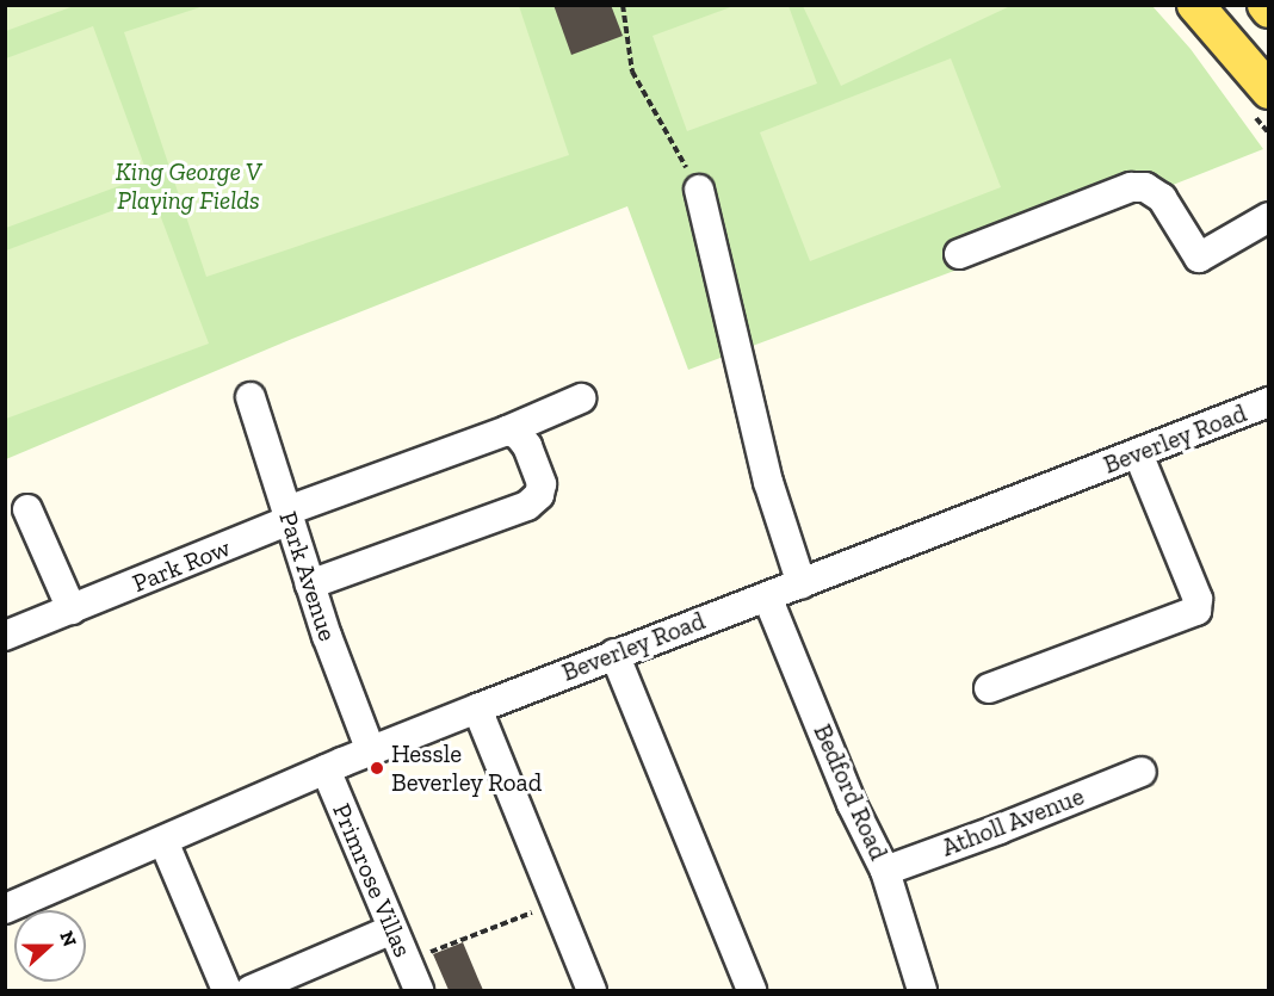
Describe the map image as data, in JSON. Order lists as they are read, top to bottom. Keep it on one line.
{"streets":{"street":["Beverley Road","Park Row","Park Avenue","Bedford Road","Atholl Avenue","Primrose Villas"]},"crossings":[["Beverley Road","Park Avenue"],["Beverley Road","Bedford Road"],["Beverley Road","Primrose Villas"],["Park Row","Park Avenue"],["Bedford Road","Atholl Avenue"]],"parks":["King George V Playing Fields"],"places":["Hessle Beverley Road"],"north":"right"}
